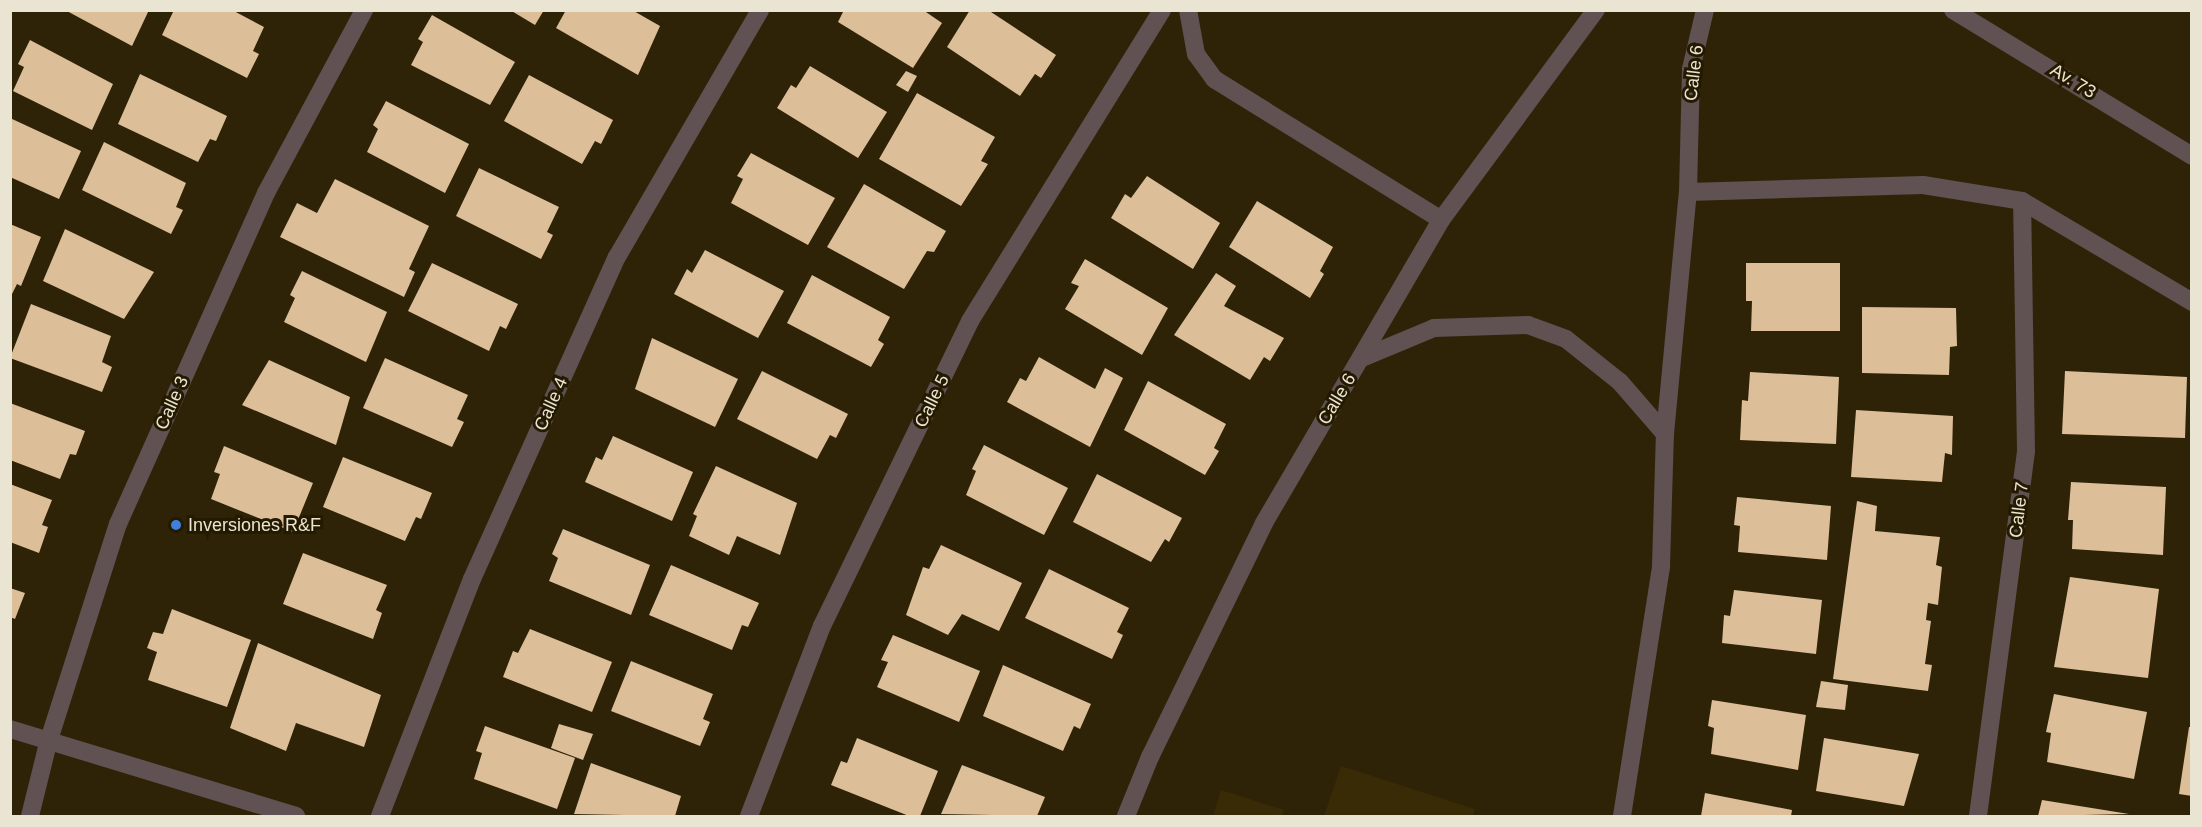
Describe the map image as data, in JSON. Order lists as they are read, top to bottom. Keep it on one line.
{"streets":{"street":["Calle 6","Av. 73","Calle 5","Calle 3","Calle 4","Calle 7"]},"places":["Inversiones R&F"]}
